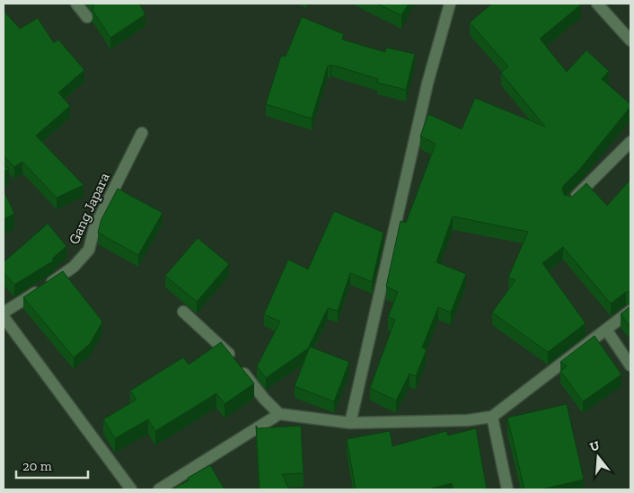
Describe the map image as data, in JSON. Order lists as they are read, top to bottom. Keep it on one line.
{"streets":{"street":["Gang Japara"]},"scale_bar":"20 m","north":"top"}
